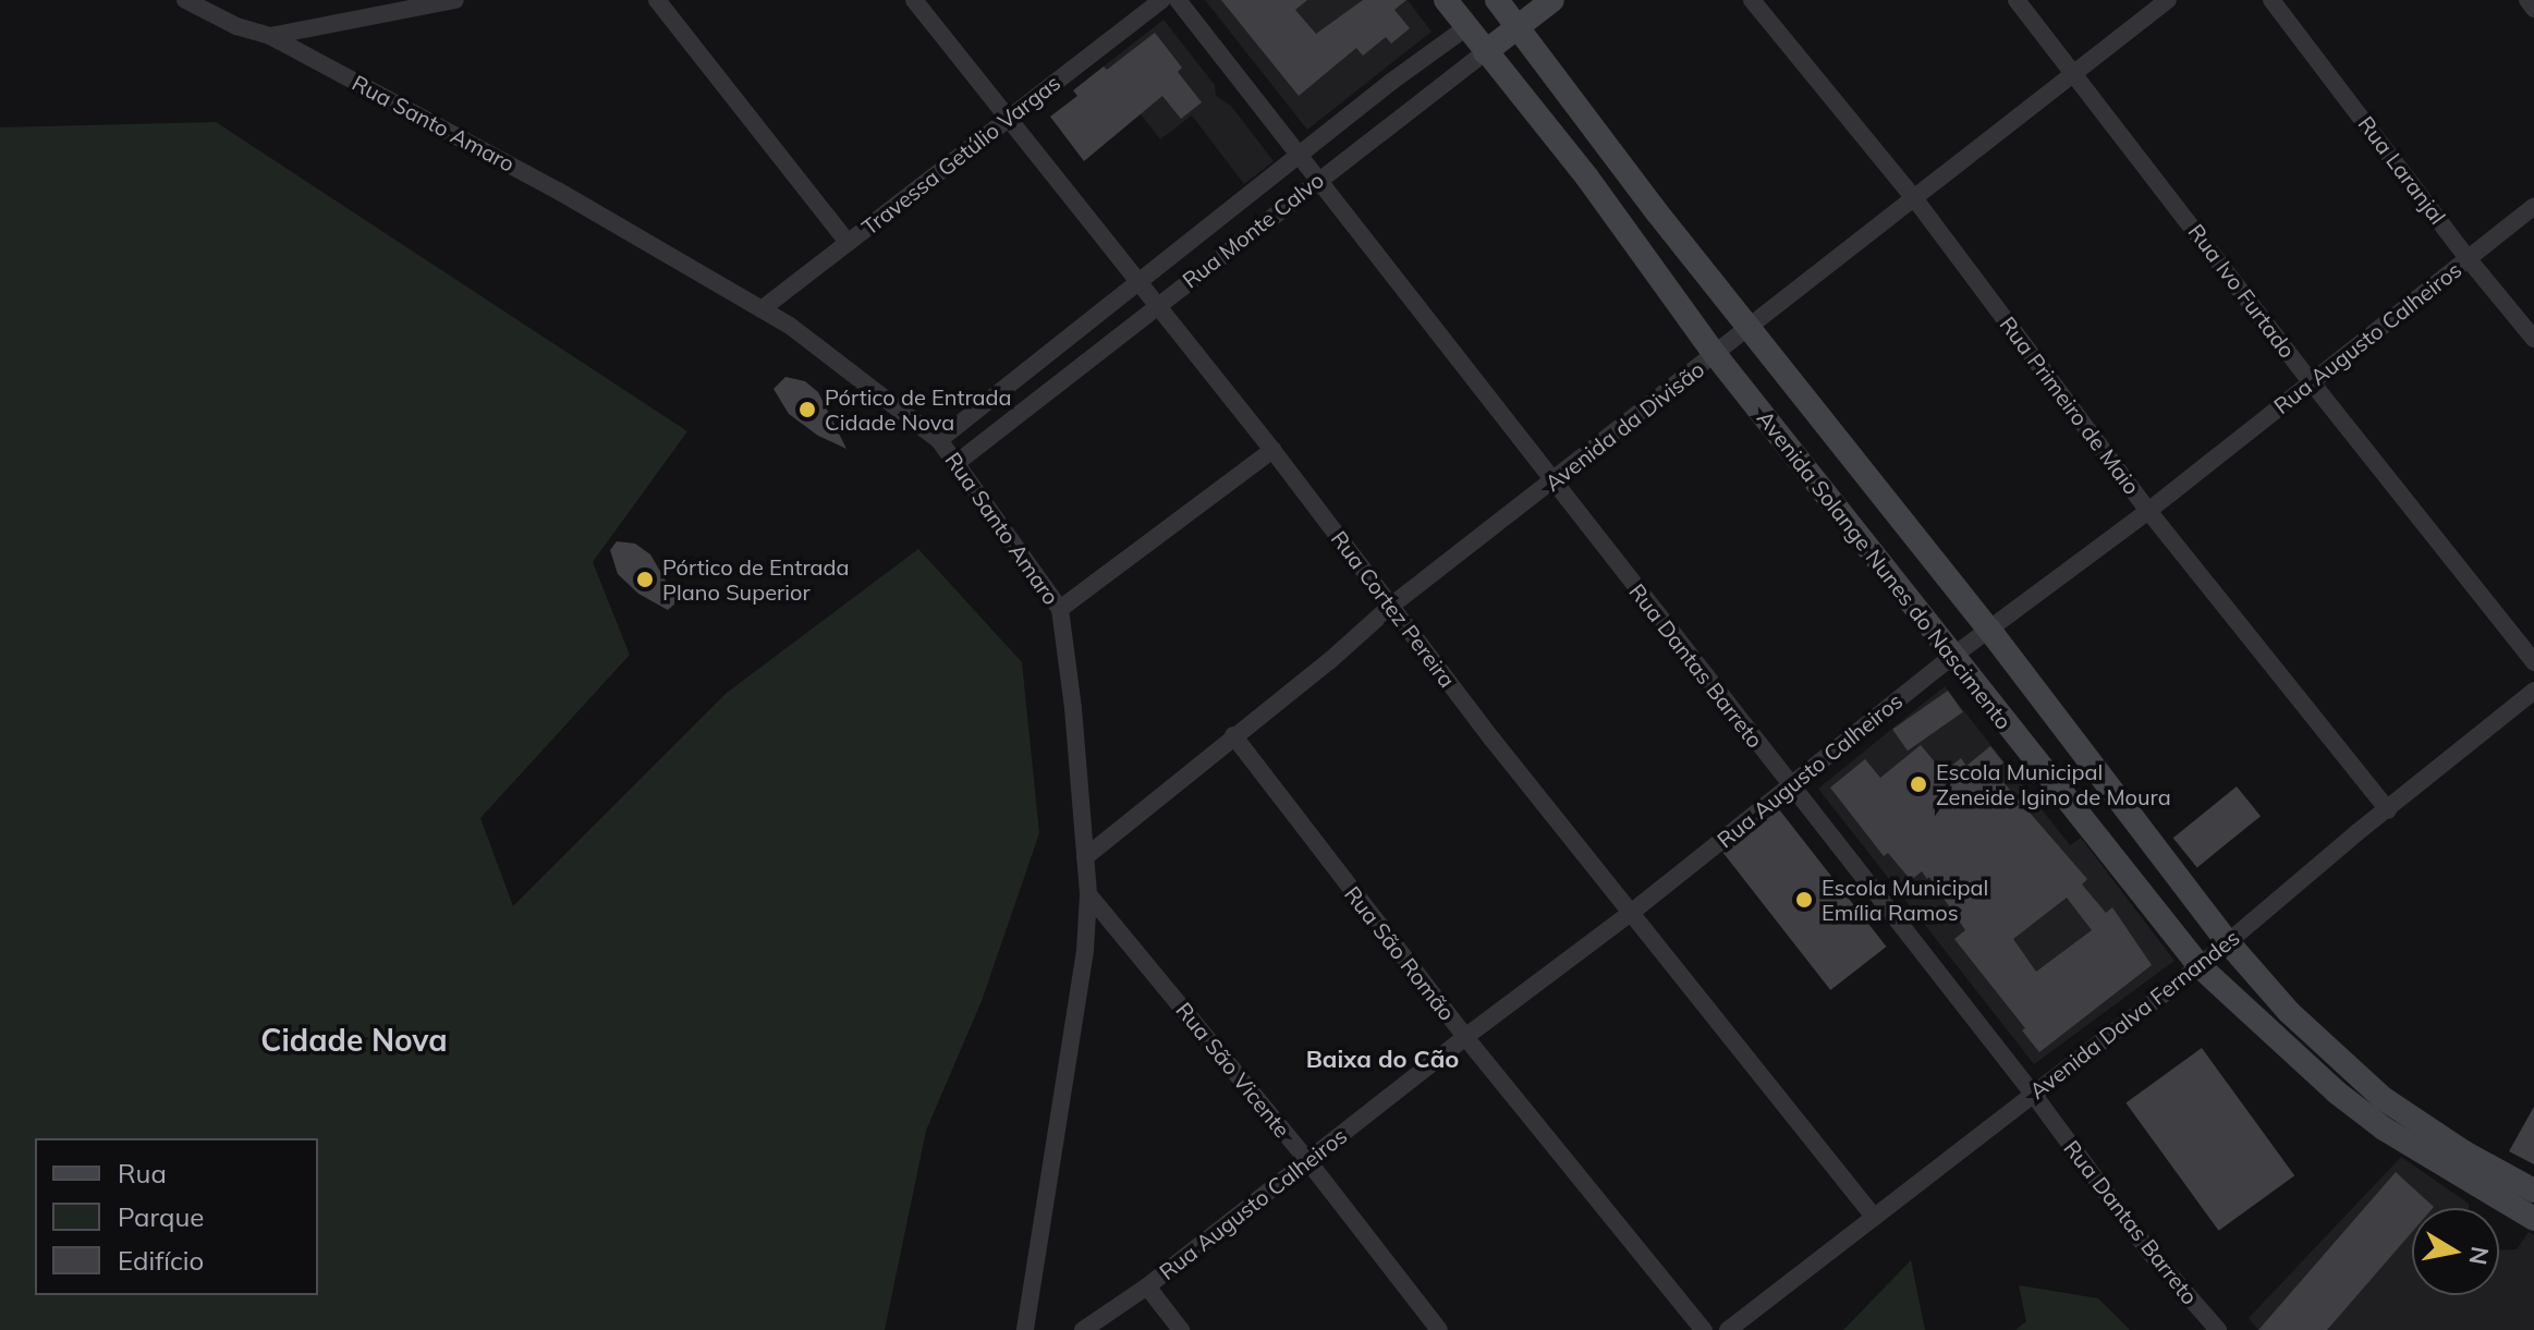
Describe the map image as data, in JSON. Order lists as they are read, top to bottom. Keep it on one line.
{"streets":{"main road":["Rua Monte Calvo","Avenida Solange Nunes do Nascimento"],"street":["Rua Santo Amaro","Travessa Getúlio Vargas","Rua Laranjal","Rua Ivo Furtado","Rua Augusto Calheiros","Rua Primeiro de Maio","Avenida da Divisão","Rua Cortez Pereira","Rua Dantas Barreto","Rua São Romão","Avenida Dalva Fernandes","Rua São Vicente"]},"crossings":[["Rua Santo Amaro","Travessa Getúlio Vargas"],["Rua Santo Amaro","Rua Monte Calvo"],["Rua Santo Amaro","Avenida da Divisão"],["Rua Santo Amaro","Rua São Vicente"],["Travessa Getúlio Vargas","Rua Cortez Pereira"],["Rua Laranjal","Rua Augusto Calheiros"],["Rua Monte Calvo","Avenida Solange Nunes do Nascimento"],["Rua Monte Calvo","Rua Cortez Pereira"],["Rua Monte Calvo","Rua Dantas Barreto"],["Rua Ivo Furtado","Rua Augusto Calheiros"],["Rua Ivo Furtado","Avenida da Divisão"],["Rua Augusto Calheiros","Rua Primeiro de Maio"],["Rua Augusto Calheiros","Avenida Solange Nunes do Nascimento"],["Rua Augusto Calheiros","Rua Cortez Pereira"],["Rua Augusto Calheiros","Rua Dantas Barreto"],["Rua Augusto Calheiros","Rua São Romão"],["Rua Augusto Calheiros","Rua São Vicente"],["Rua Primeiro de Maio","Avenida da Divisão"],["Rua Primeiro de Maio","Avenida Dalva Fernandes"],["Avenida da Divisão","Avenida Solange Nunes do Nascimento"],["Avenida da Divisão","Rua Cortez Pereira"],["Avenida da Divisão","Rua Dantas Barreto"],["Avenida da Divisão","Rua São Romão"],["Avenida Solange Nunes do Nascimento","Avenida Dalva Fernandes"],["Rua Cortez Pereira","Avenida Dalva Fernandes"],["Rua Dantas Barreto","Avenida Dalva Fernandes"]],"districts":["Cidade Nova","Baixa do Cão"],"places":["Pórtico de Entrada Cidade Nova","Pórtico de Entrada Plano Superior","Escola Municipal Zeneide Igino de Moura","Escola Municipal Emília Ramos"],"legend":["Rua","Parque","Edifício"],"north":"right"}
